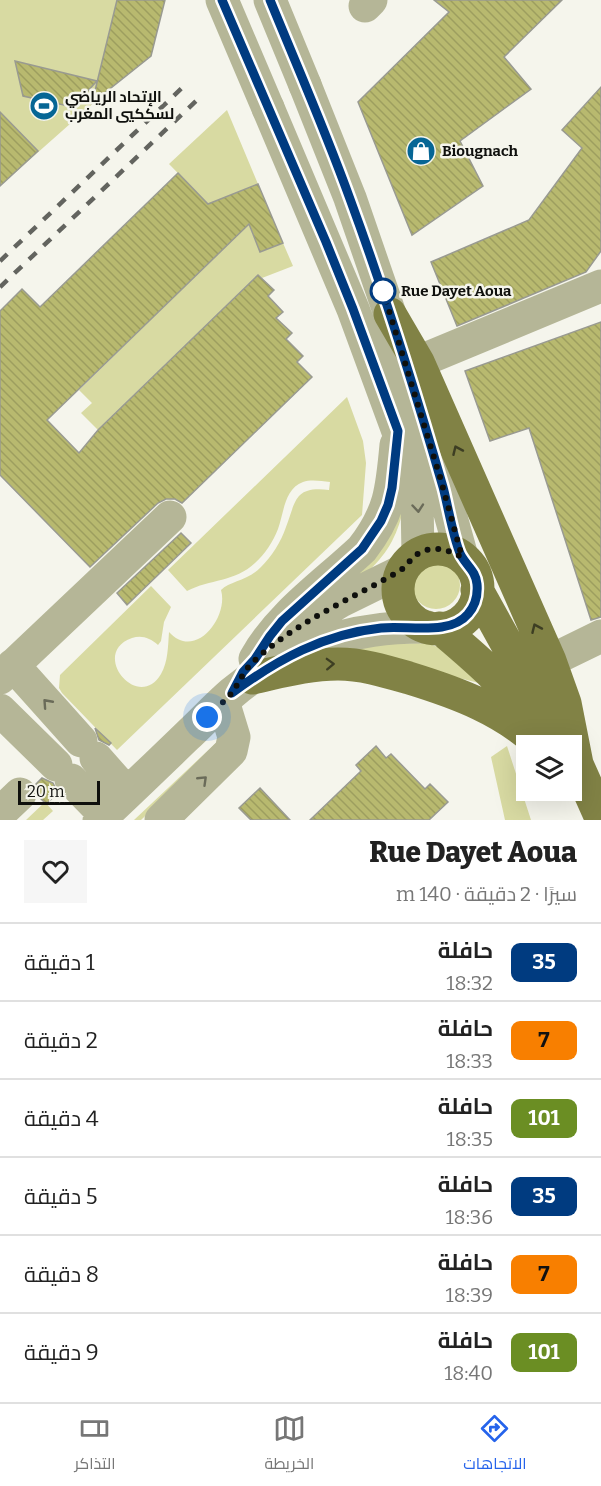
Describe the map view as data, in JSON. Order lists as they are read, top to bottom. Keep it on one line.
{"places":{"sports":["الإتحاد الرياضي لسككيي المغرب"],"shop":["Biougnach"],"other":["Rue Dayet Aoua"]},"lines":["bus line 35"],"scale_bar":"20 m","page":{"scale":"20 m","heading":["Rue Dayet Aoua","سيرًا · 2 دقيقة · 140 m"],"list":[{"mark":"35","name":"حافلة","note":"18:32","value":"1 دقيقة"},{"mark":"7","name":"حافلة","note":"18:33","value":"2 دقيقة"},{"mark":"101","name":"حافلة","note":"18:35","value":"4 دقيقة"},{"mark":"35","name":"حافلة","note":"18:36","value":"5 دقيقة"},{"mark":"7","name":"حافلة","note":"18:39","value":"8 دقيقة"},{"mark":"101","name":"حافلة","note":"18:40","value":"9 دقيقة"}],"tabs":["الاتجاهات","الخريطة","التذاكر"]}}
